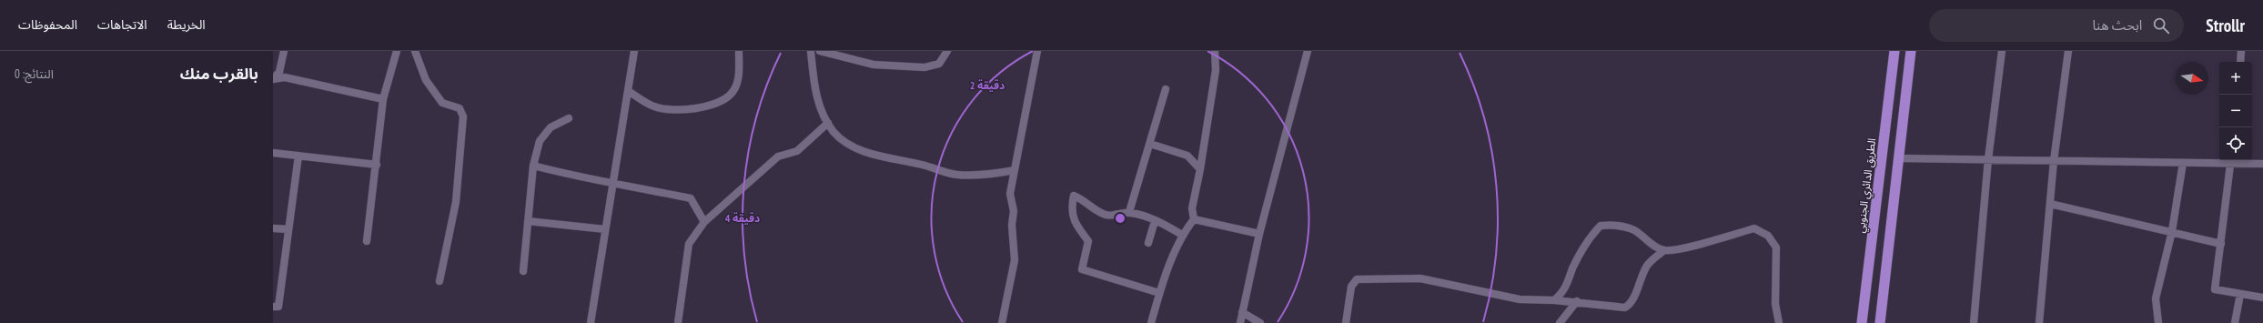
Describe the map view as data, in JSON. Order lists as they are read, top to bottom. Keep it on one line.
{"streets":{"main road":["الطريق الدائري الجنوبي"]},"north":"right","page":{"header":"Strollr","search":"ابحث هنا","nav":["الخريطة","الاتجاهات","المحفوظات"],"heading":["بالقرب منك","النتائج: 0"],"map_buttons":["+","−"]},"rings":["2 دقيقة","4 دقيقة"]}
